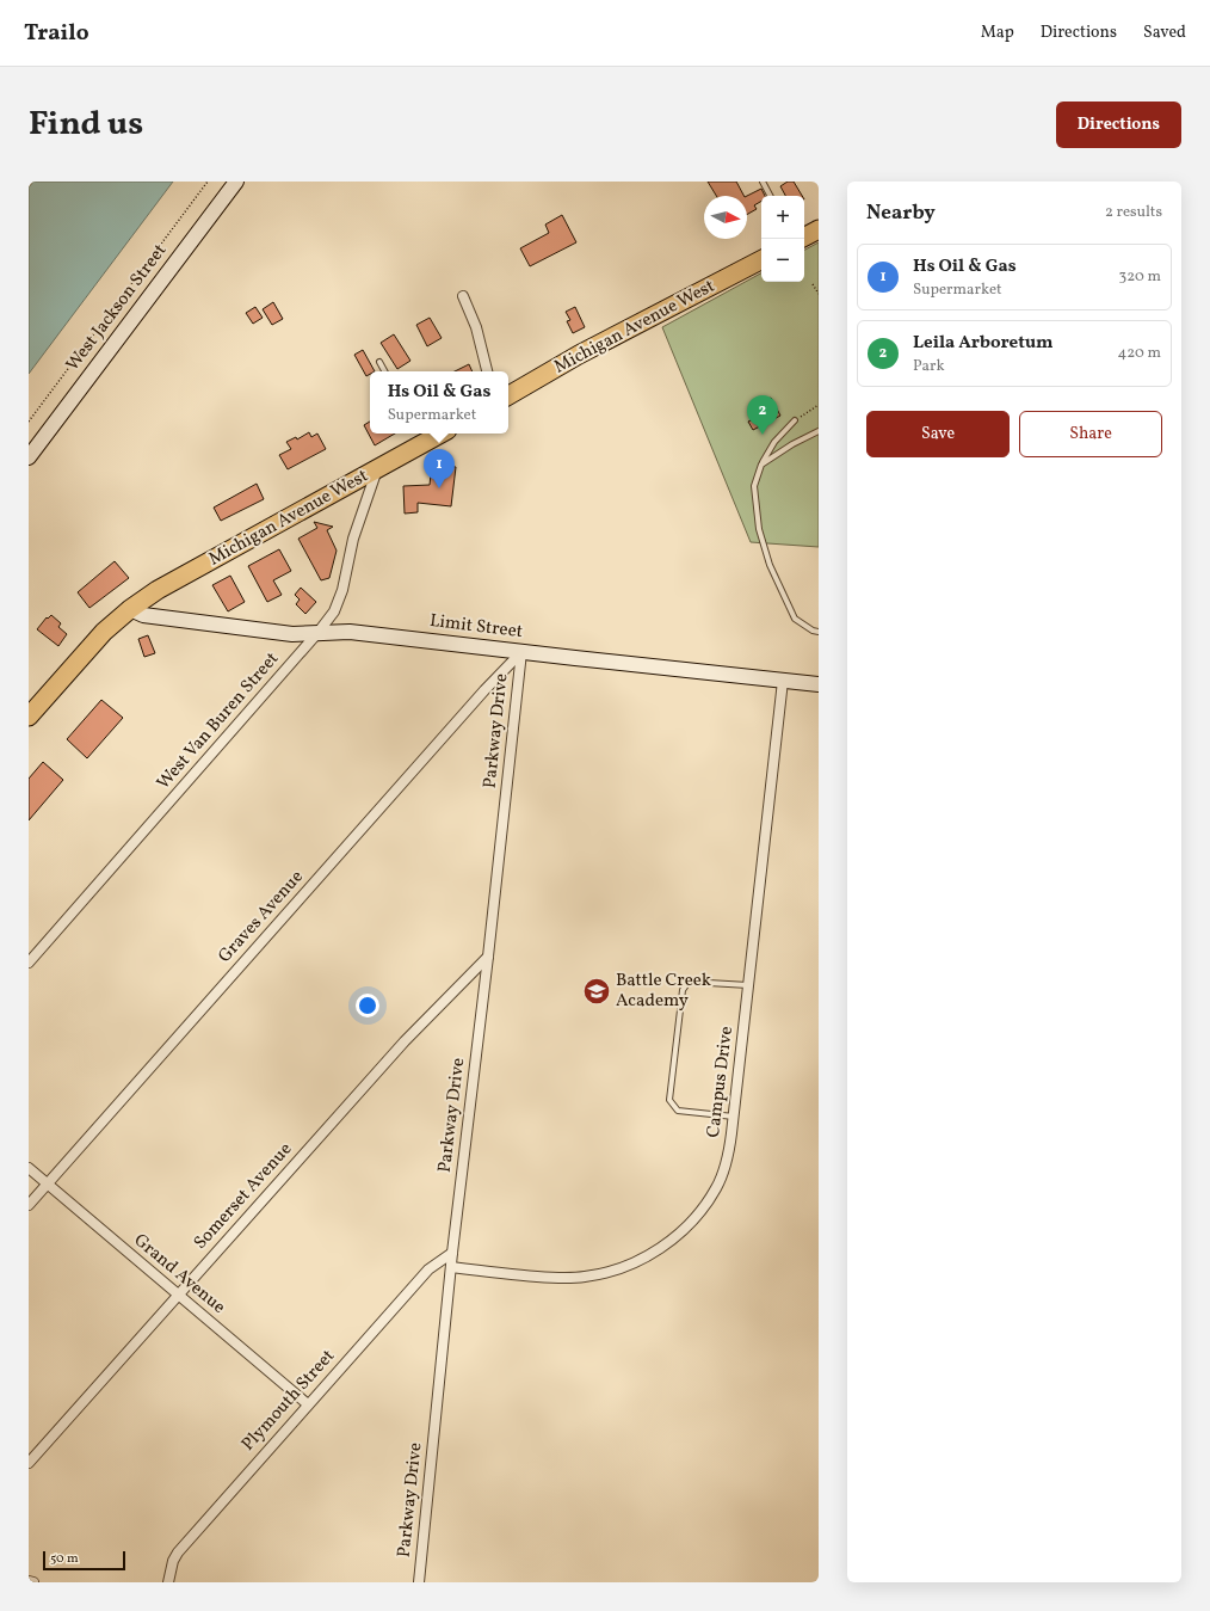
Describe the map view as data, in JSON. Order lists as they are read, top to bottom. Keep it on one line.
{"streets":{"highway":["Michigan Avenue West"],"street":["West Jackson Street","Limit Street","West Van Buren Street","Parkway Drive","Graves Avenue","Campus Drive","Somerset Avenue","Grand Avenue","Plymouth Street"]},"crossings":[["Michigan Avenue West","Limit Street"],["Michigan Avenue West","West Van Buren Street"],["Limit Street","West Van Buren Street"],["Limit Street","Parkway Drive"],["Limit Street","Graves Avenue"],["Limit Street","Campus Drive"],["Parkway Drive","Graves Avenue"],["Parkway Drive","Campus Drive"],["Parkway Drive","Somerset Avenue"],["Parkway Drive","Plymouth Street"],["Graves Avenue","Grand Avenue"],["Somerset Avenue","Grand Avenue"],["Grand Avenue","Plymouth Street"]],"places":{"school or university":["Battle Creek Academy"]},"scale_bar":"50 m","north":"right","page":{"header":"Trailo","nav":["Map","Directions","Saved"],"title":"Find us","buttons":["Directions",["Save","Share"]],"heading":["Nearby","2 results"],"map_buttons":["+","−"],"list":[{"mark":"1","name":"Hs Oil & Gas","note":"Supermarket","value":"320 m"},{"mark":"2","name":"Leila Arboretum","note":"Park","value":"420 m"}],"popup":["Hs Oil & Gas","Supermarket"],"pins":["2","1"],"scale":"50 m"}}
